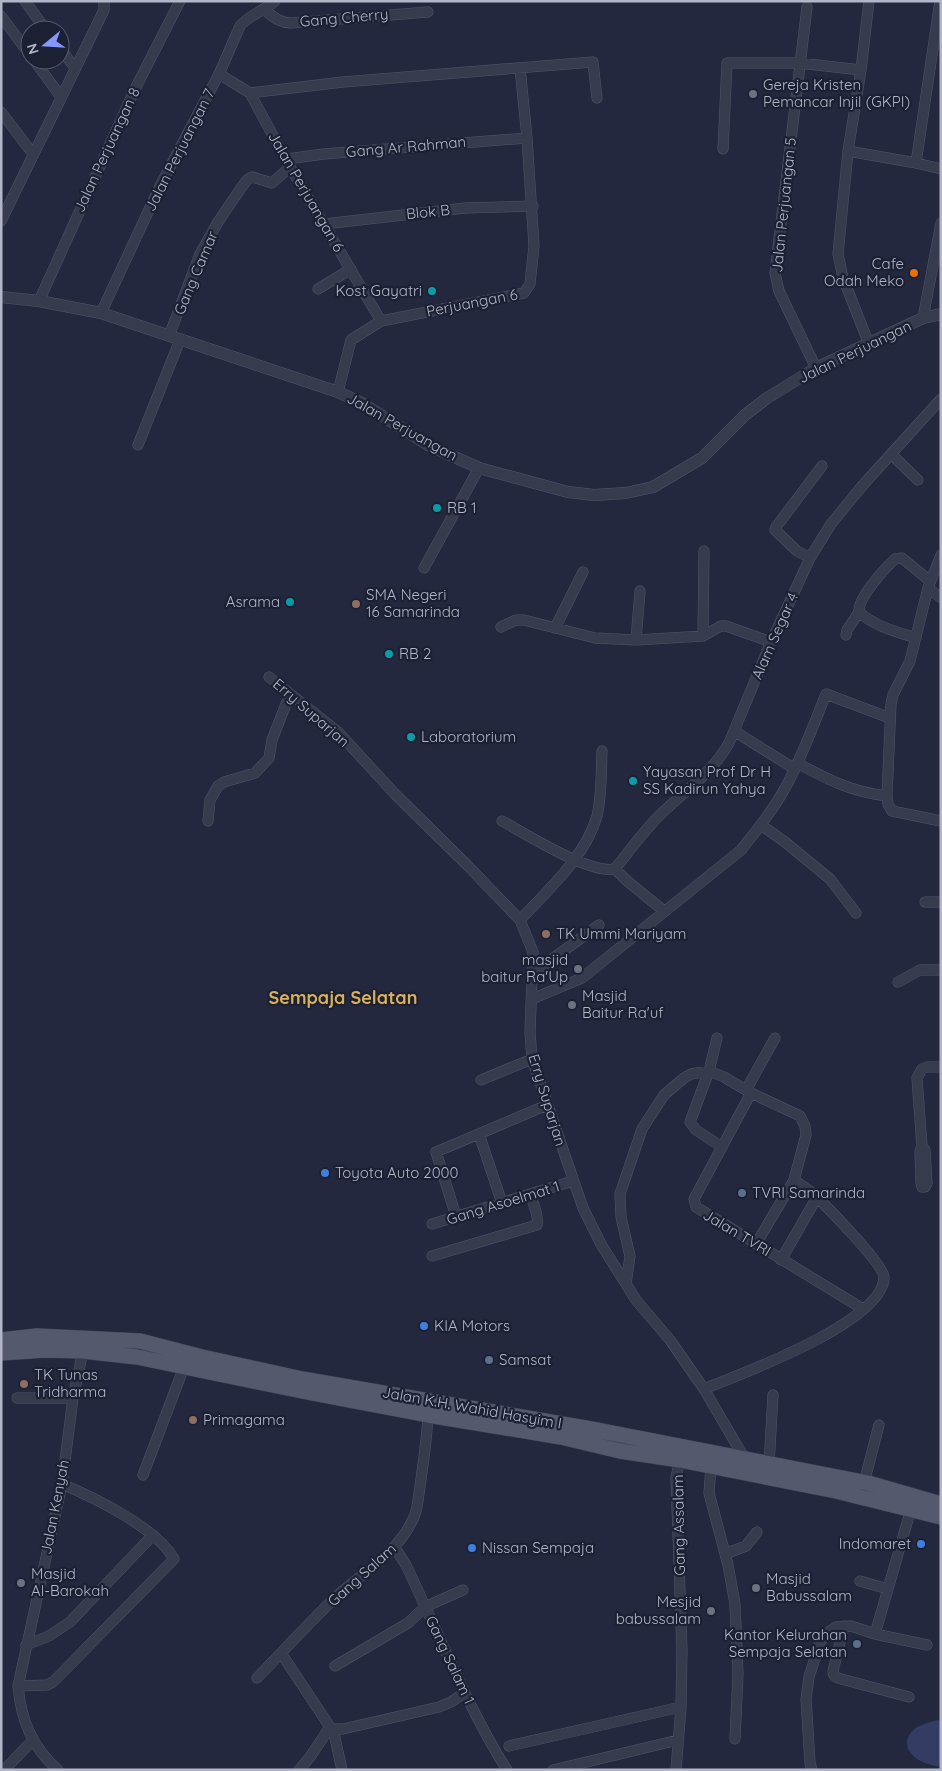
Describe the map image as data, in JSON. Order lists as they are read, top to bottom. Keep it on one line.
{"streets":{"main road":["Jalan K.H. Wahid Hasyim I"],"street":["Gang Cherry","Gang Ar Rahman","Jalan Perjuangan 8","Jalan Perjuangan 7","Jalan Perjuangan 6","Jalan Perjuangan 5","Blok B","Gang Camar","Perjuangan 6","Jalan Perjuangan","Alam Segar 4","Erry Suparjan","Gang Asoelmat 1","Jalan TVRI","Jalan Kenyah","Gang Assalam","Gang Salam","Gang Salam 1"]},"crossings":[["Gang Cherry","Jalan Perjuangan 7"],["Gang Ar Rahman","Jalan Perjuangan 6"],["Gang Ar Rahman","Gang Camar"],["Gang Ar Rahman","Perjuangan 6"],["Jalan Perjuangan 8","Jalan Perjuangan"],["Jalan Perjuangan 7","Jalan Perjuangan 6"],["Jalan Perjuangan 7","Jalan Perjuangan"],["Jalan Perjuangan 6","Blok B"],["Jalan Perjuangan 6","Gang Camar"],["Jalan Perjuangan 6","Perjuangan 6"],["Jalan Perjuangan 5","Jalan Perjuangan"],["Blok B","Perjuangan 6"],["Gang Camar","Jalan Perjuangan"],["Perjuangan 6","Jalan Perjuangan"],["Erry Suparjan","Gang Asoelmat 1"],["Erry Suparjan","Jalan K.H. Wahid Hasyim I"],["Jalan K.H. Wahid Hasyim I","Jalan Kenyah"],["Jalan K.H. Wahid Hasyim I","Gang Assalam"],["Jalan K.H. Wahid Hasyim I","Gang Salam"],["Gang Salam","Gang Salam 1"]],"districts":["Sempaja Selatan"],"places":["Gereja Kristen Pemancar Injil (GKPI)","Cafe Odah Meko","Kost Gayatri","RB 1","Asrama","SMA Negeri 16 Samarinda","RB 2","Laboratorium","Yayasan Prof Dr H SS Kadirun Yahya","TK Ummi Mariyam","masjid baitur Ra'Up","Masjid Baitur Ra'uf","Toyota Auto 2000","TVRI Samarinda","KIA Motors","Samsat","TK Tunas Tridharma","Primagama","Indomaret","Nissan Sempaja","Masjid Al-Barokah","Masjid Babussalam","Mesjid babussalam","Kantor Kelurahan Sempaja Selatan"],"north":"left"}
